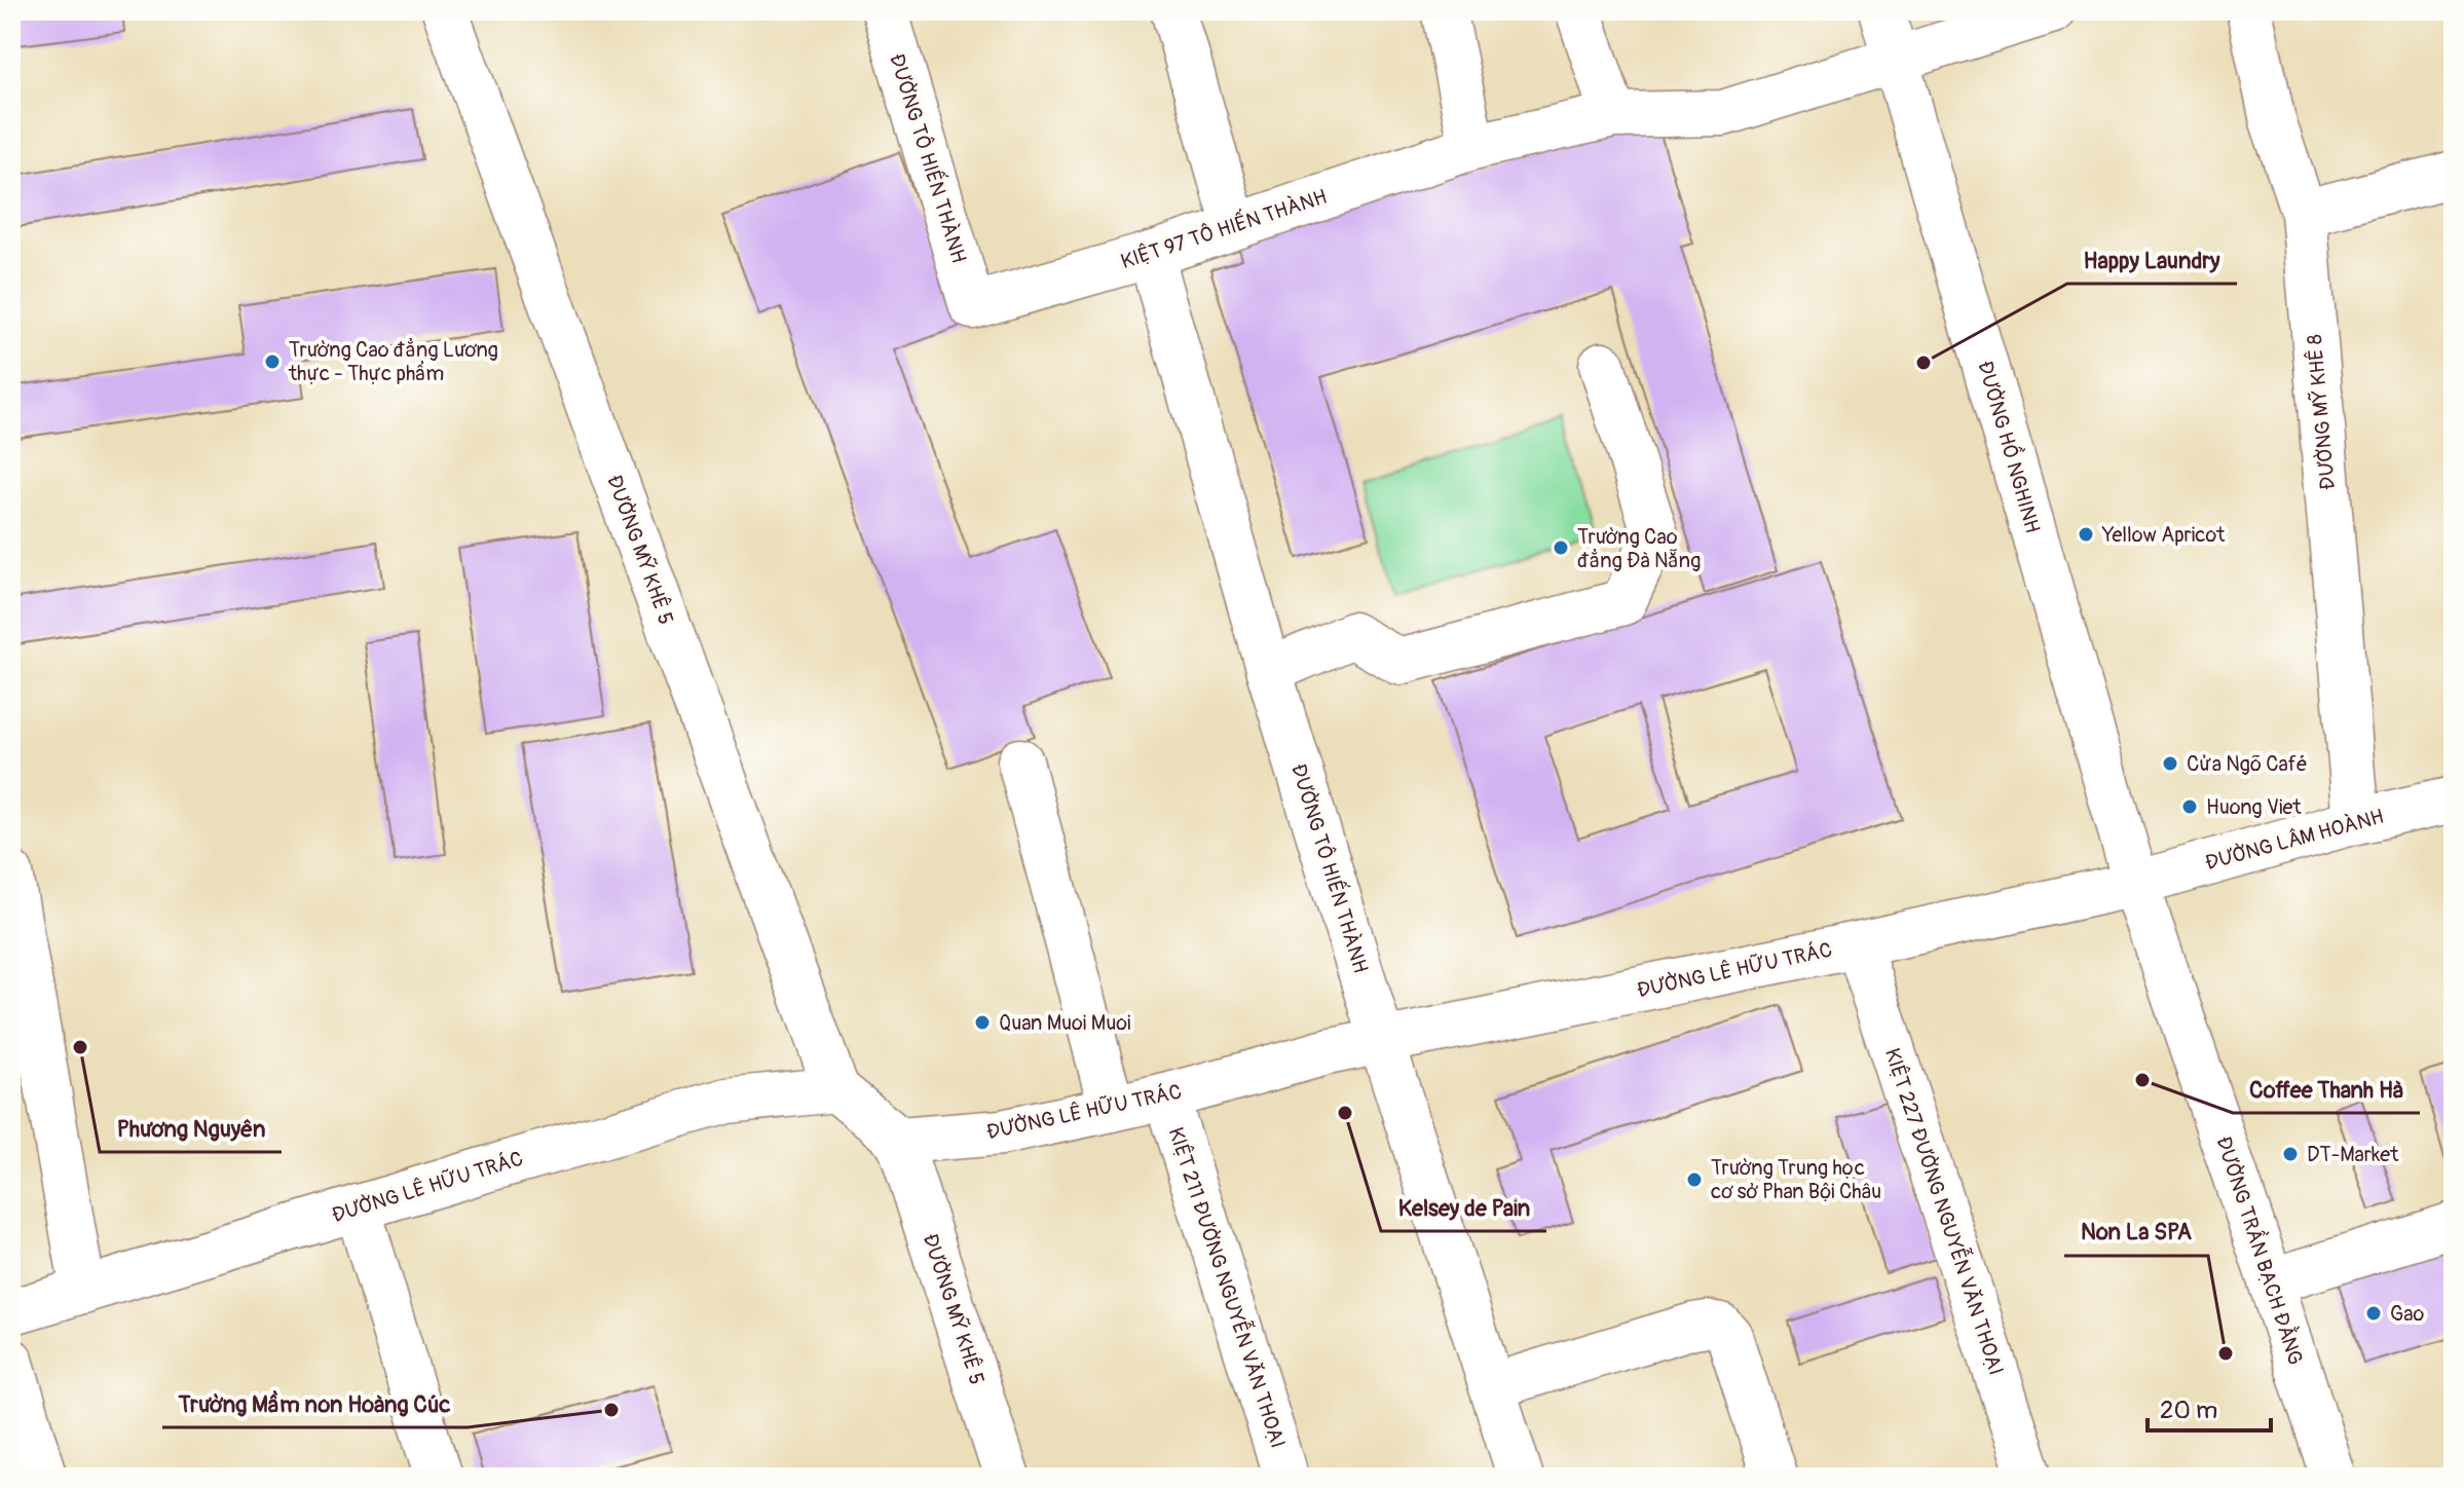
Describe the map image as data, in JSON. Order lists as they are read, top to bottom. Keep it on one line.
{"streets":{"street":["ĐƯỜNG TÔ HIẾN THÀNH","KIỆT 97 TÔ HIẾN THÀNH","ĐƯỜNG MỸ KHÊ 8","ĐƯỜNG HỒ NGHINH","ĐƯỜNG MỸ KHÊ 5","ĐƯỜNG LÂM HOÀNH","ĐƯỜNG LÊ HỮU TRÁC","KIỆT 227 ĐƯỜNG NGUYỄN VĂN THOẠI","ĐƯỜNG TRẦN BẠCH ĐẰNG","KIỆT 211 ĐƯỜNG NGUYỄN VĂN THOẠI"]},"crossings":[["ĐƯỜNG TÔ HIẾN THÀNH","KIỆT 97 TÔ HIẾN THÀNH"],["ĐƯỜNG TÔ HIẾN THÀNH","ĐƯỜNG LÊ HỮU TRÁC"],["KIỆT 97 TÔ HIẾN THÀNH","ĐƯỜNG HỒ NGHINH"],["ĐƯỜNG MỸ KHÊ 8","ĐƯỜNG LÂM HOÀNH"],["ĐƯỜNG HỒ NGHINH","ĐƯỜNG LÂM HOÀNH"],["ĐƯỜNG HỒ NGHINH","ĐƯỜNG LÊ HỮU TRÁC"],["ĐƯỜNG HỒ NGHINH","ĐƯỜNG TRẦN BẠCH ĐẰNG"],["ĐƯỜNG MỸ KHÊ 5","ĐƯỜNG LÊ HỮU TRÁC"],["ĐƯỜNG LÂM HOÀNH","ĐƯỜNG LÊ HỮU TRÁC"],["ĐƯỜNG LÂM HOÀNH","ĐƯỜNG TRẦN BẠCH ĐẰNG"],["ĐƯỜNG LÊ HỮU TRÁC","KIỆT 227 ĐƯỜNG NGUYỄN VĂN THOẠI"],["ĐƯỜNG LÊ HỮU TRÁC","ĐƯỜNG TRẦN BẠCH ĐẰNG"],["ĐƯỜNG LÊ HỮU TRÁC","KIỆT 211 ĐƯỜNG NGUYỄN VĂN THOẠI"]],"places":["Trường Cao đẳng Lương thực - Thực phẩm","Happy Laundry","Yellow Apricot","Trường Cao đẳng Đà Nẵng","Cửa Ngõ Café","Huong Viet","Quan Muoi Muoi","Phương Nguyên","Coffee Thanh Hà","Kelsey de Pain","DT-Market","Trường Trung học cơ sở Phan Bội Châu","Gao","Non La SPA","Trường Mầm non Hoàng Cúc"],"scale_bar":"20 m"}
